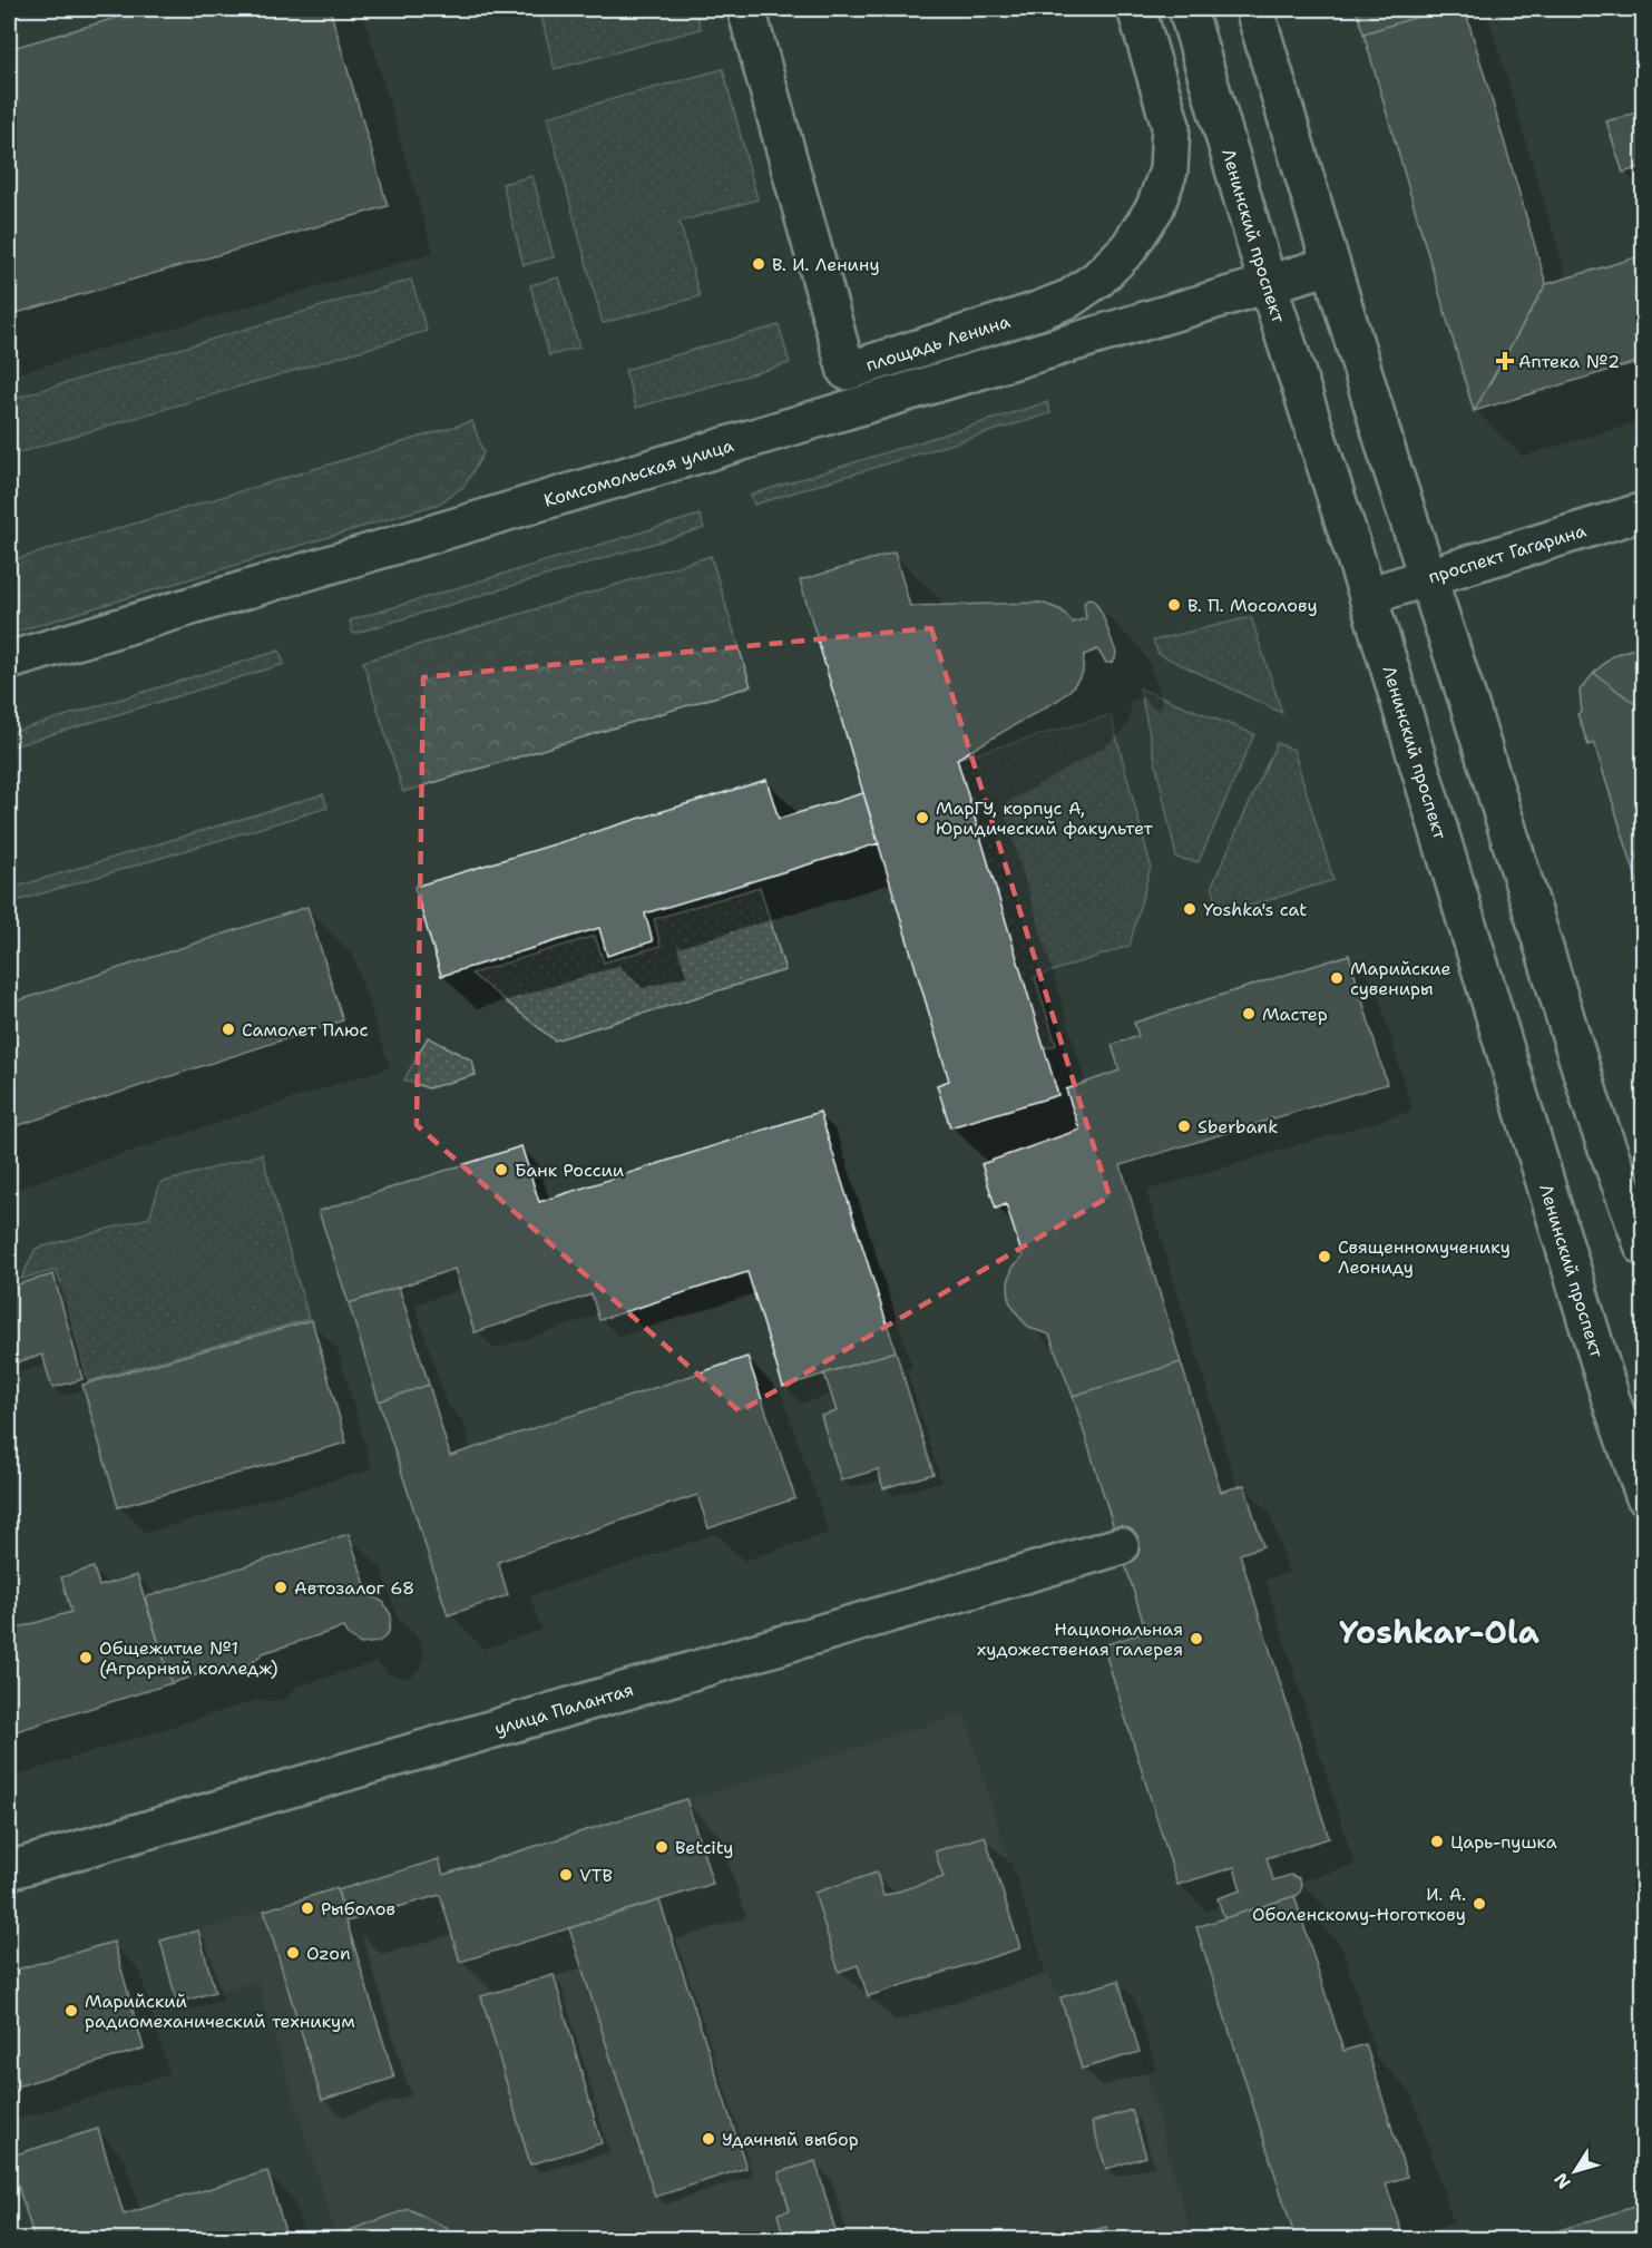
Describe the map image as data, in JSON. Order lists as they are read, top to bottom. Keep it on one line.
{"streets":{"main road":["Ленинский проспект","площадь Ленина","Комсомольская улица","проспект Гагарина","улица Палантая"]},"crossings":[["Ленинский проспект","Комсомольская улица"],["Ленинский проспект","проспект Гагарина"]],"districts":["Yoshkar-Ola"],"places":{"other":["В. И. Ленину","В. П. Мосолову","МарГУ, корпус А, Юридический факультет","Yoshka's cat","Марийские сувениры","Мастер","Самолет Плюс","Sberbank","Банк России","Священномученику Леониду","Автозалог 68","Национальная художественая галерея","Общежитие №1 (Аграрный колледж)","Царь-пушка","Betcity","VTB","И. А. Оболенскому-Ноготкову","Рыболов","Ozon","Марийский радиомеханический техникум","Удачный выбор"],"health":["Аптека №2"]},"north":"bottom left"}
